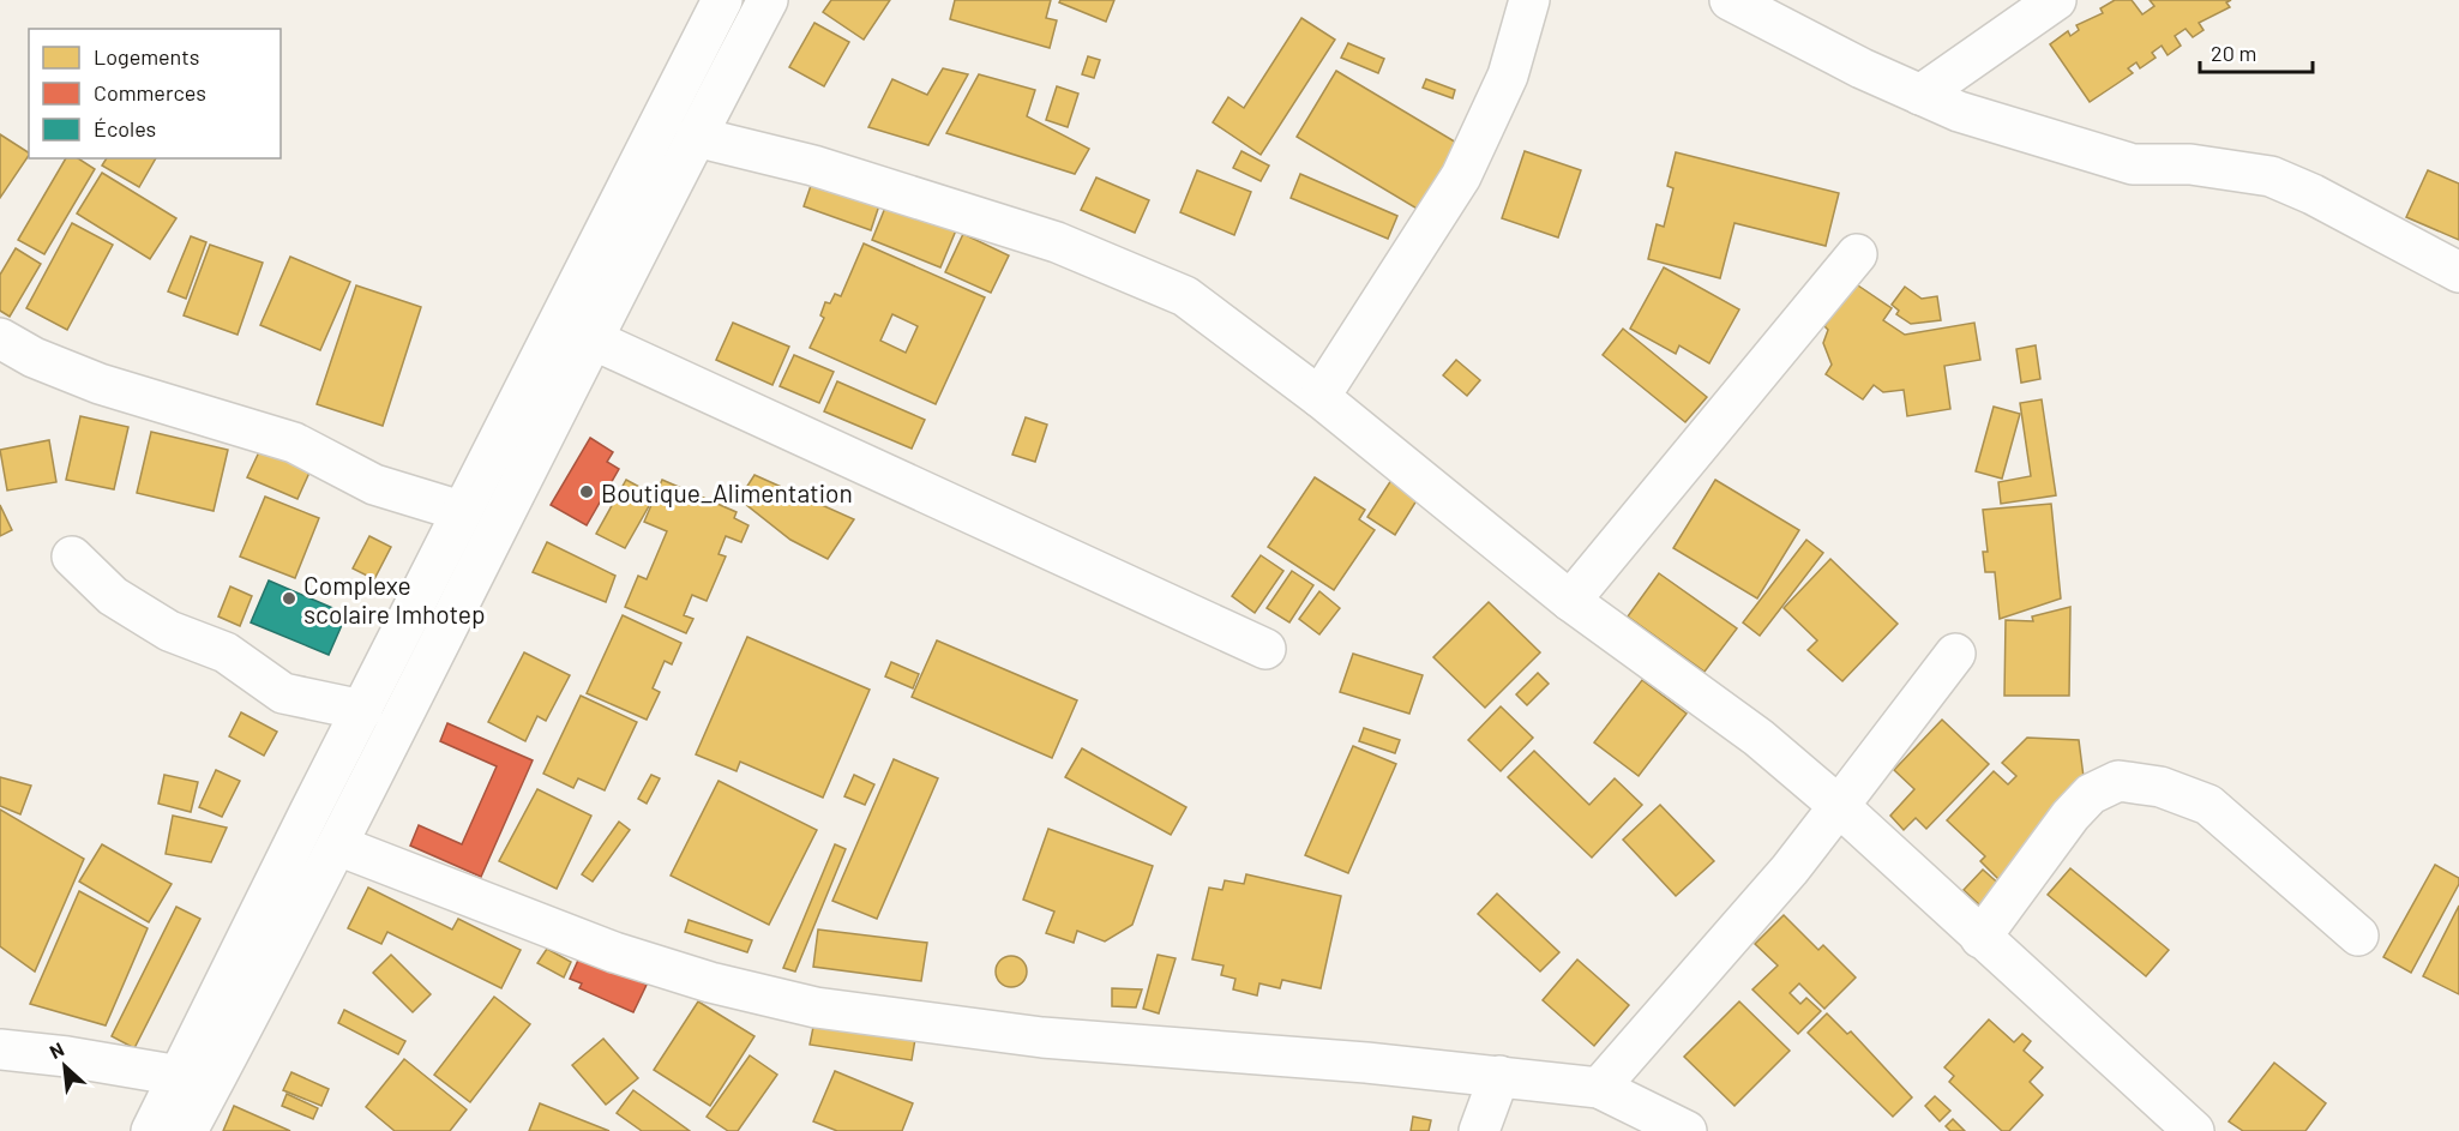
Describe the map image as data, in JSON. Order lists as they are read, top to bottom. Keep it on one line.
{"places":["Boutique_Alimentation","Complexe scolaire Imhotep"],"legend":["Logements","Commerces","Écoles"],"scale_bar":"20 m","north":"top left"}
